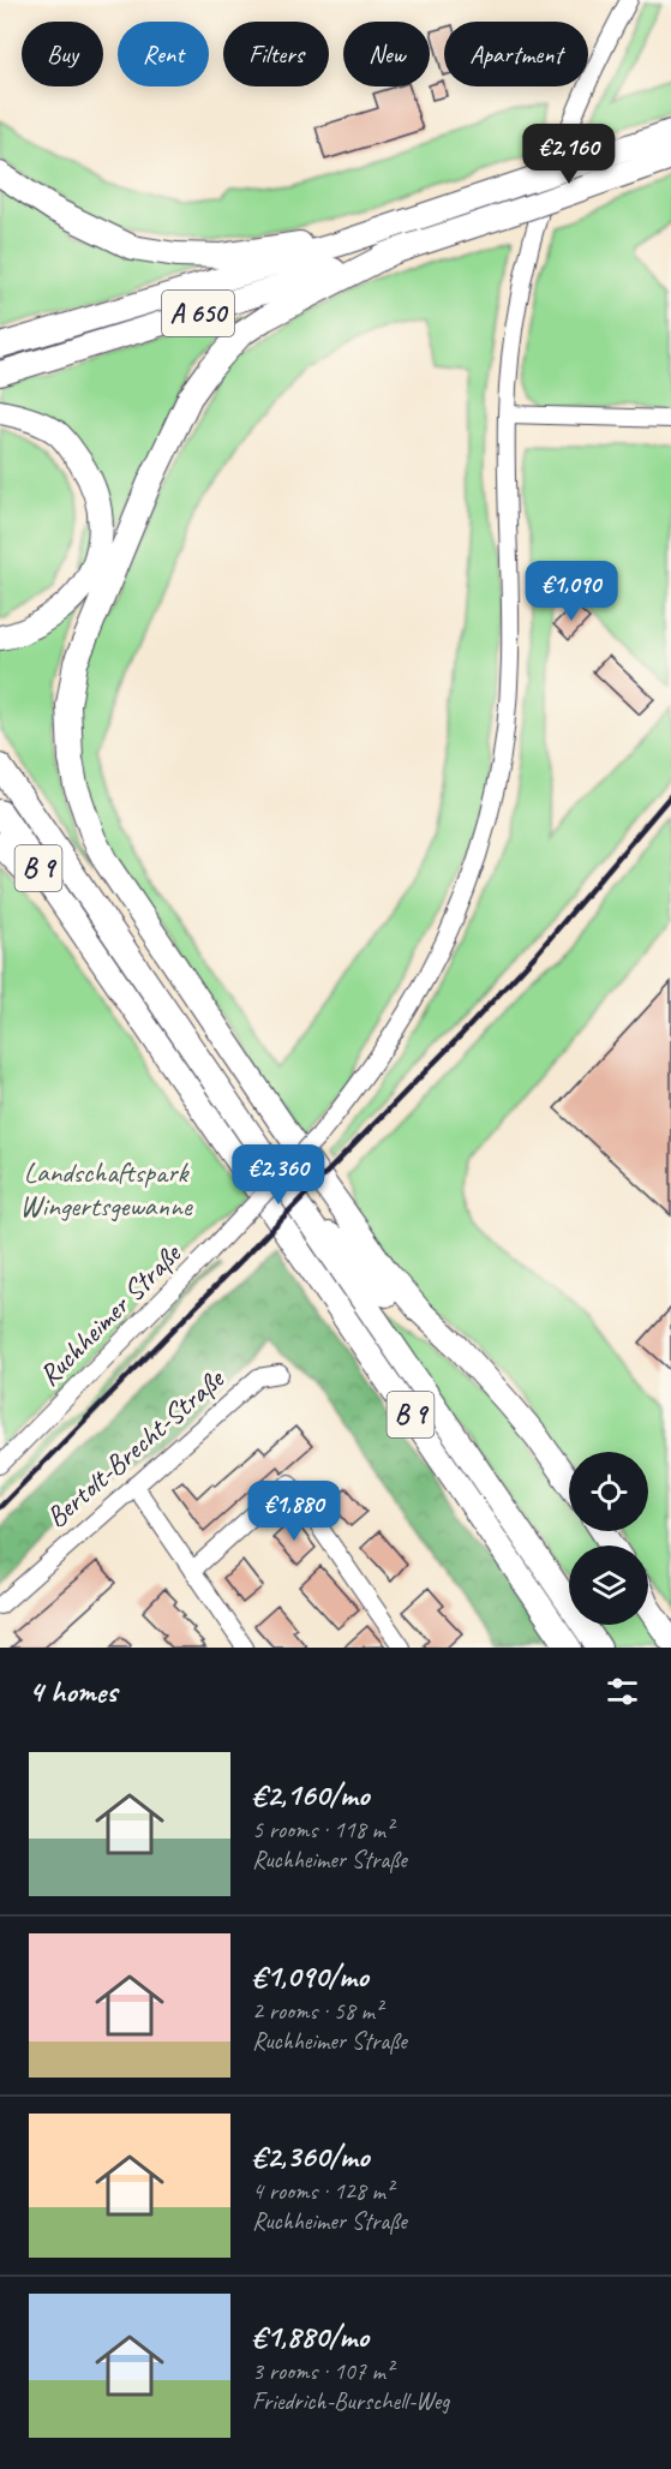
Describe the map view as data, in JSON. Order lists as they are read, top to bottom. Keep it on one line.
{"streets":{"highway":["A 650","B 9"],"street":["Ruchheimer Straße","Bertolt-Brecht-Straße"]},"parks":["Landschaftspark Wingertsgewanne"],"page":{"chip":["Buy","Rent","Filters","New","Apartment"],"price":["€2,160","€1,090","€2,360","€1,880"],"heading":"4 homes","list":[{"name":"€2,160/mo","note":"5 rooms · 118 m² · Ruchheimer Straße"},{"name":"€1,090/mo","note":"2 rooms · 58 m² · Ruchheimer Straße"},{"name":"€2,360/mo","note":"4 rooms · 128 m² · Ruchheimer Straße"},{"name":"€1,880/mo","note":"3 rooms · 107 m² · Friedrich-Burschell-Weg"}]}}
